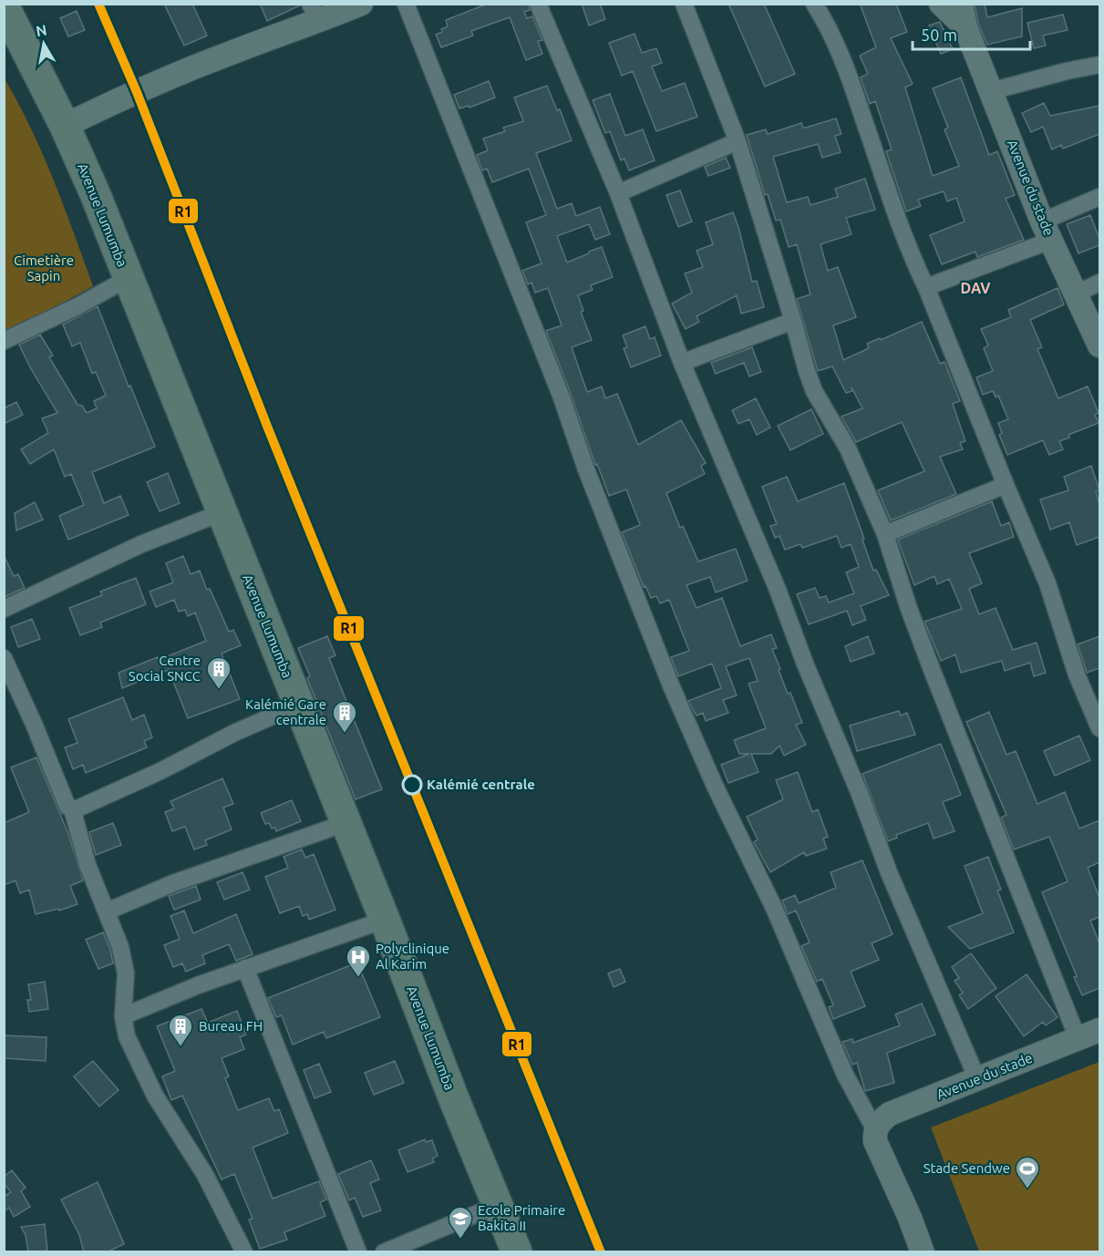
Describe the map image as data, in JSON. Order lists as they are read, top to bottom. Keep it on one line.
{"streets":{"highway":["Avenue Lumumba"],"street":["Avenue du stade"]},"districts":["DAV"],"parks":["Cimetière Sapin"],"places":{"building":["Centre Social SNCC","Kalémié Gare centrale","Bureau FH"],"other":["Kalémié centrale"],"hospital":["Polyclinique Al Karim"],"sports":["Stade Sendwe"],"school or university":["Ecole Primaire Bakita II"]},"lines":["transit line R1"],"scale_bar":"50 m","north":"top"}
